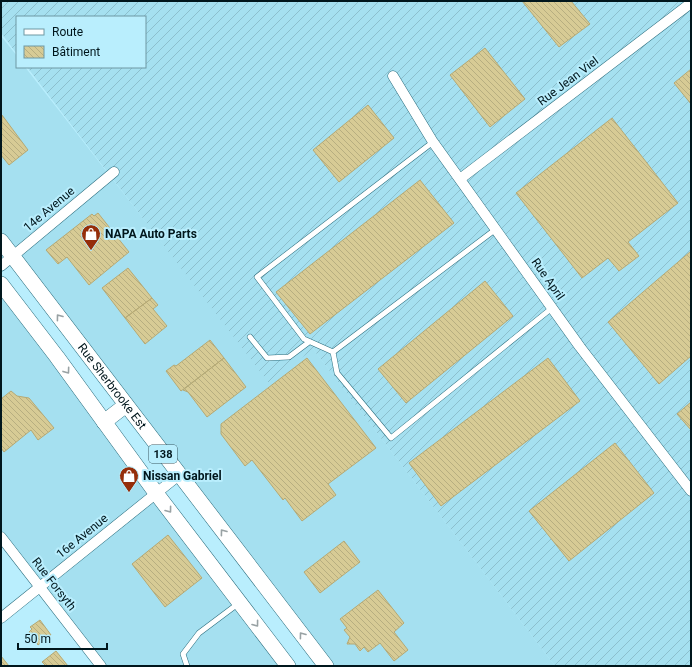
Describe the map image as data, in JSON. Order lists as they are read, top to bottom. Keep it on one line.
{"streets":{"main road":["Rue Sherbrooke Est","138"],"street":["Rue Jean Viel","14e Avenue","Rue April","16e Avenue","Rue Forsyth"]},"crossings":[["Rue Jean Viel","Rue April"],["14e Avenue","Rue Sherbrooke Est"],["Rue Sherbrooke Est","16e Avenue"],["138","16e Avenue"],["16e Avenue","Rue Forsyth"]],"places":{"shop":["NAPA Auto Parts","Nissan Gabriel"]},"legend":["Route","Bâtiment"],"scale_bar":"50 m"}
